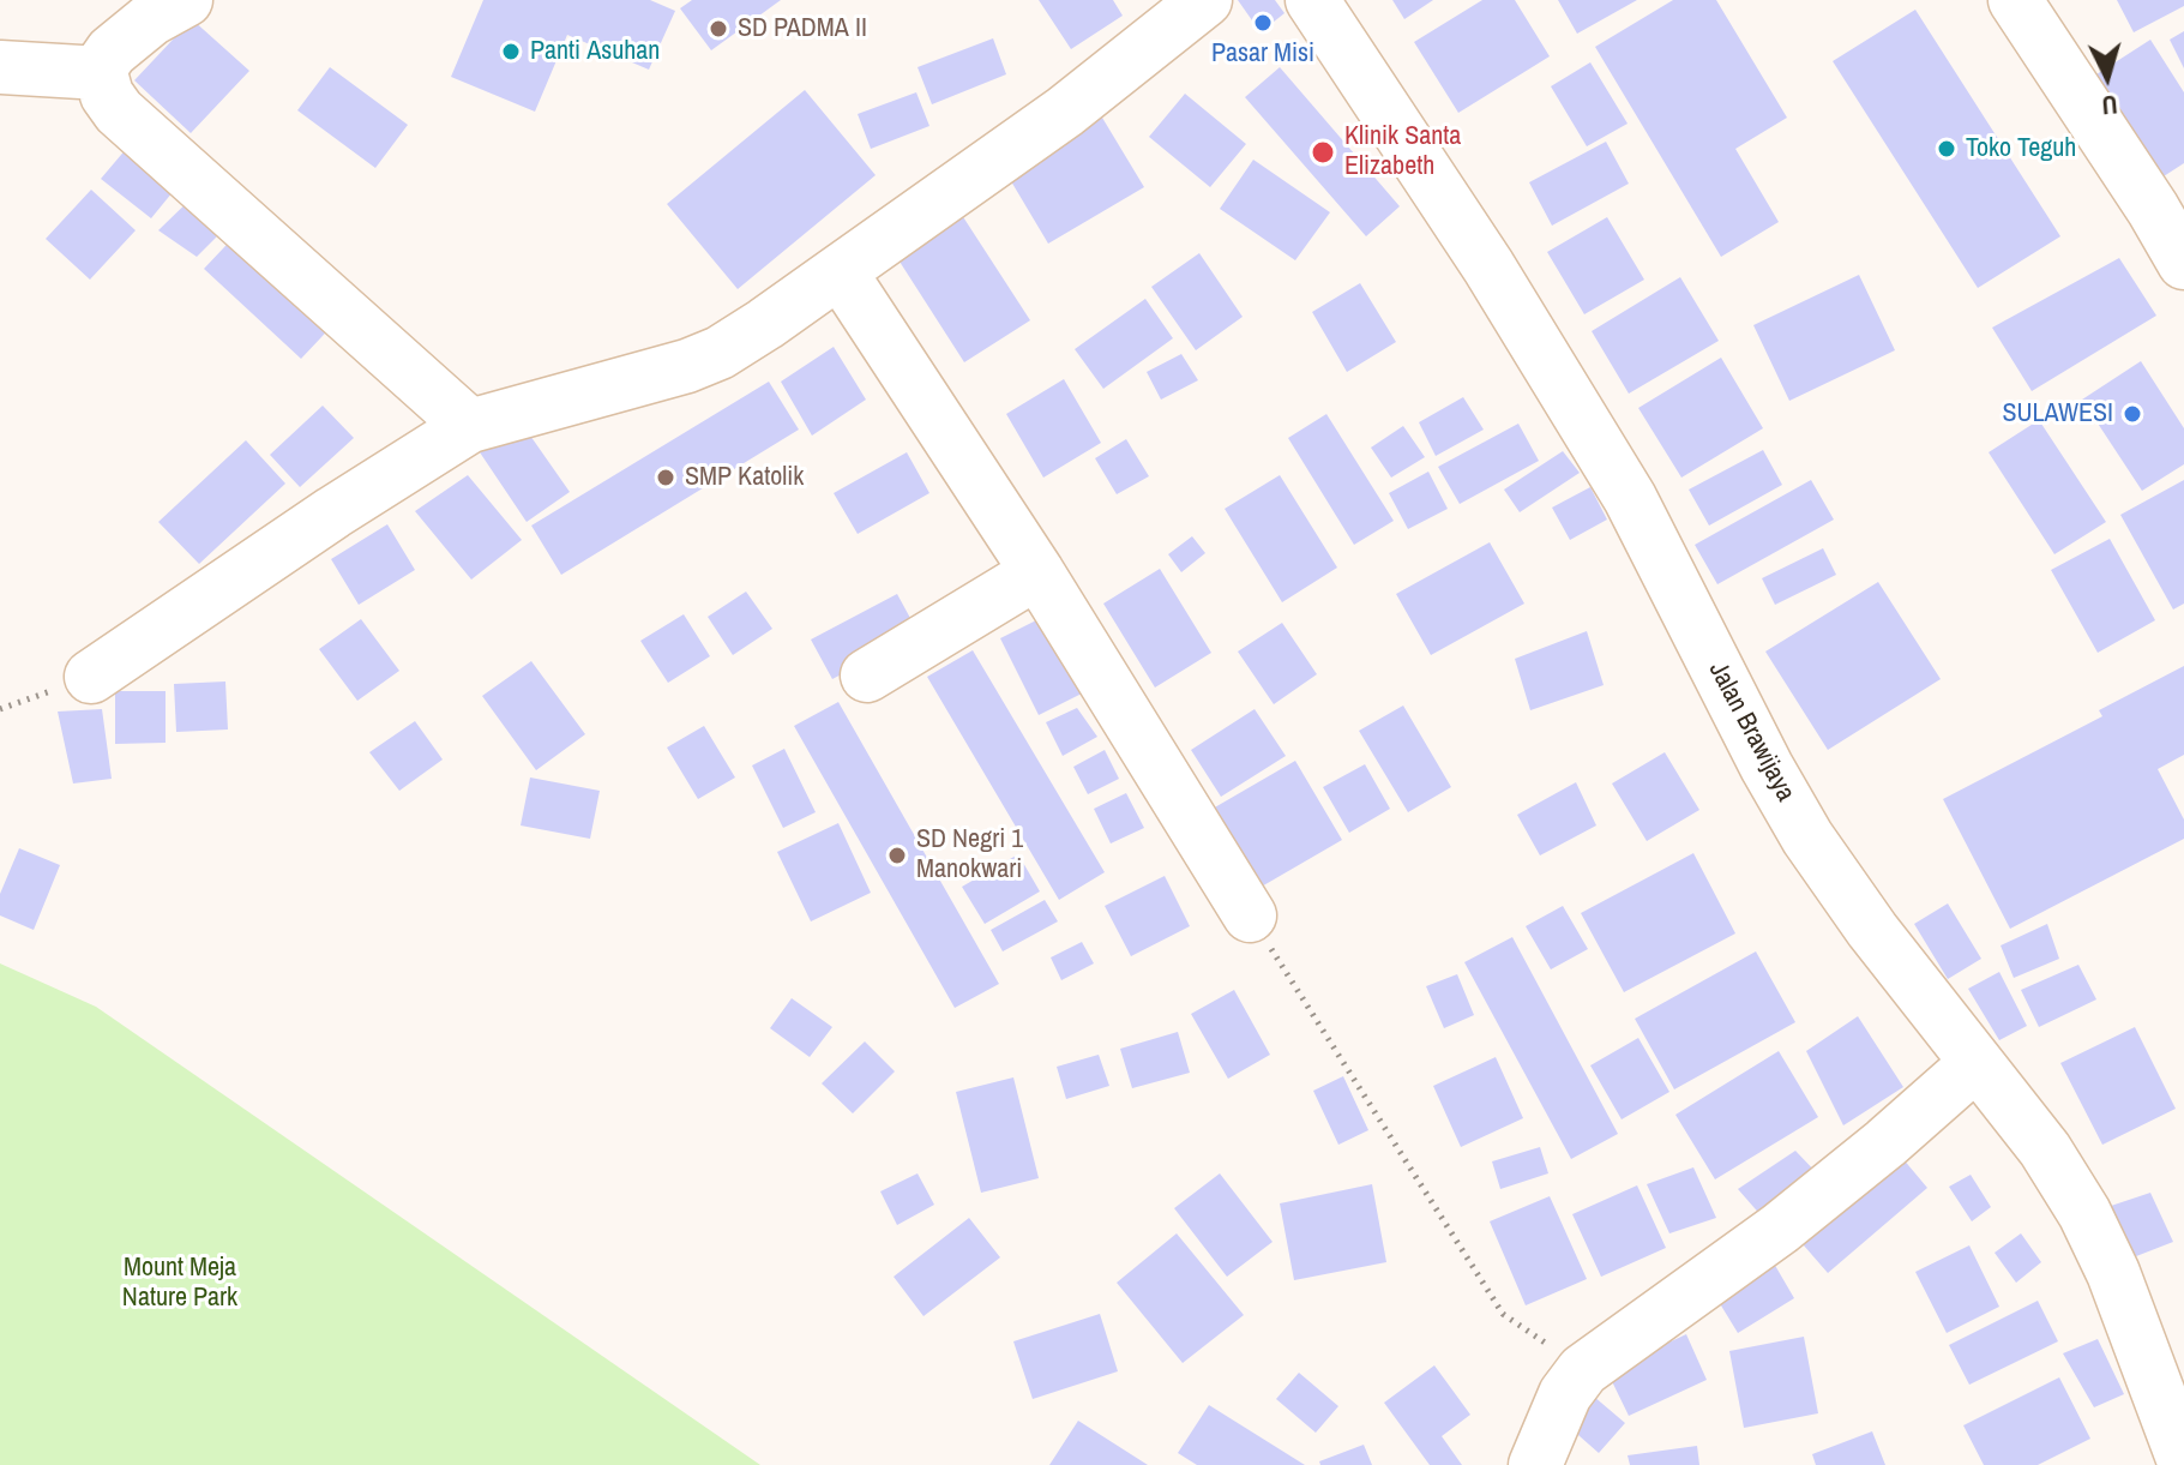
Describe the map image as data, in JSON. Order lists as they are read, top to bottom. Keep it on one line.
{"streets":{"main road":["Jalan Brawijaya"]},"parks":["Mount Meja Nature Park"],"places":["Pasar Misi","SD PADMA II","Panti Asuhan","Toko Teguh","Klinik Santa Elizabeth","SULAWESI","SMP Katolik","SD Negri 1 Manokwari"],"north":"bottom"}
